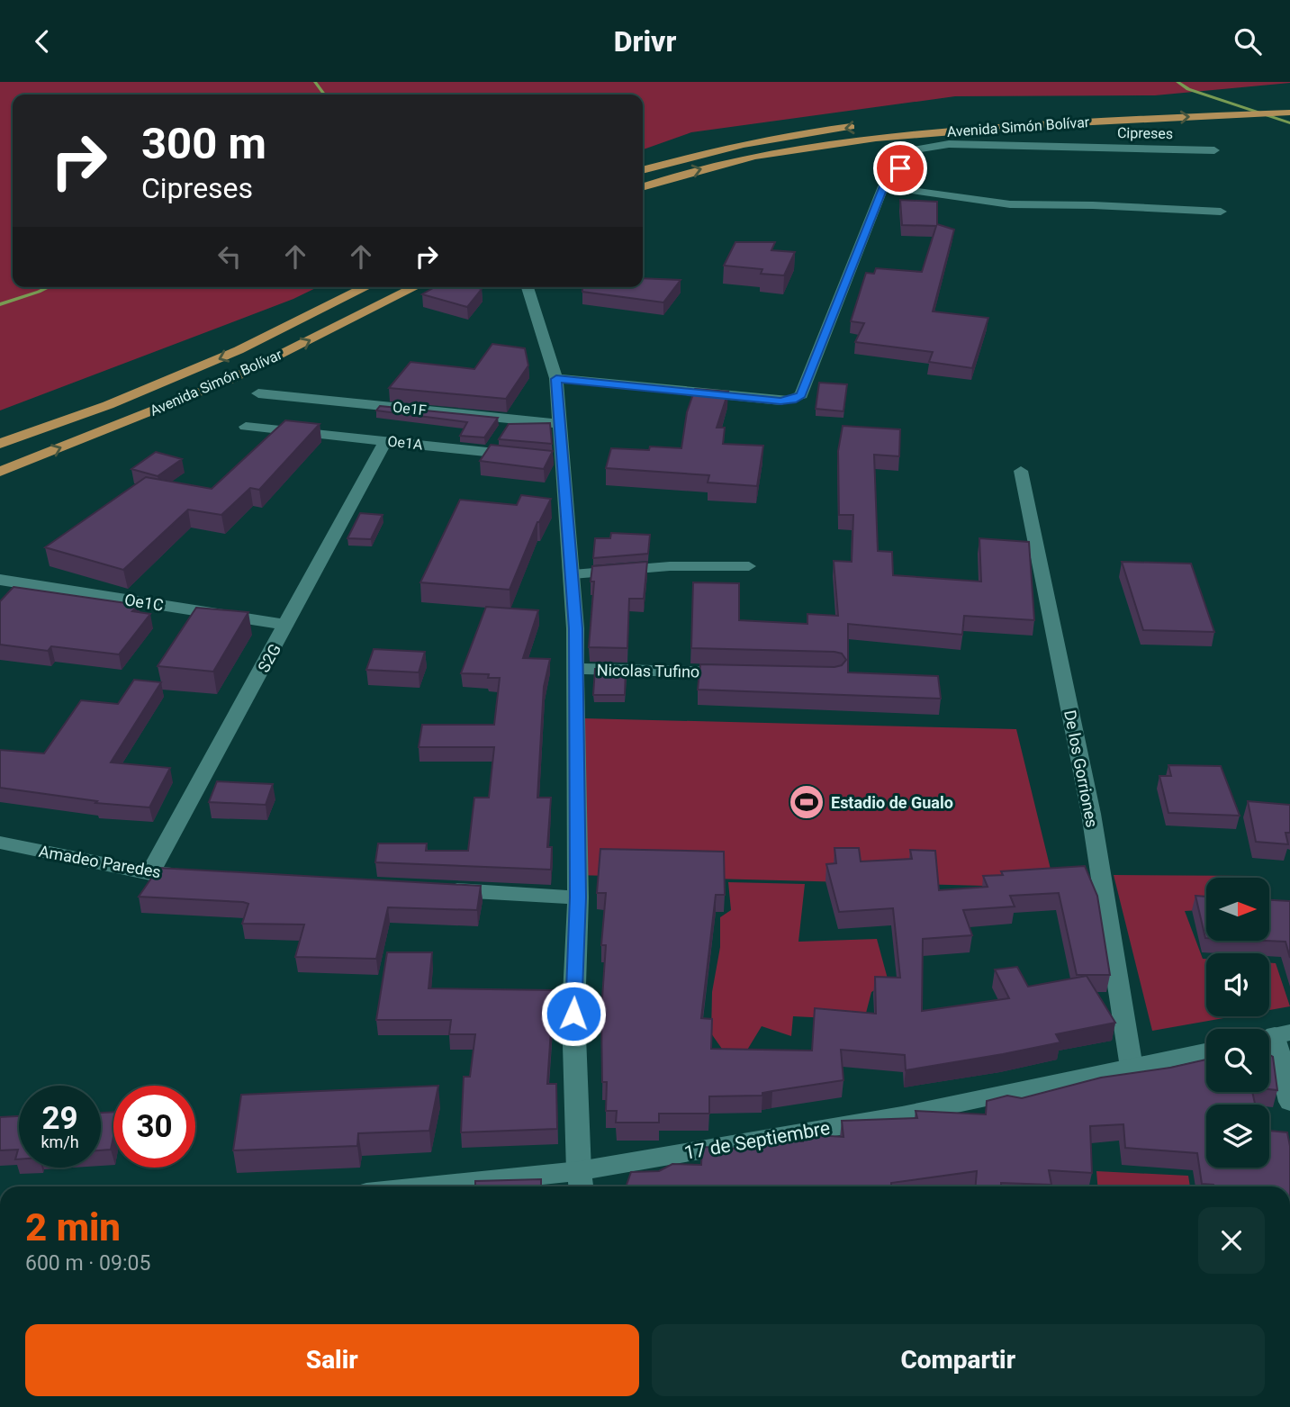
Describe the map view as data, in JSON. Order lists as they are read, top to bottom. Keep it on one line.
{"streets":{"highway":["Avenida Simón Bolívar"],"street":["Cipreses","Oe1F","Oe1A","Oe1C","S2G","Nicolas Tufino","De los Gorriones","Amadeo Paredes","17 de Septiembre"]},"crossings":[["Oe1A","S2G"],["Oe1C","S2G"],["S2G","Amadeo Paredes"],["De los Gorriones","17 de Septiembre"]],"places":{"sports":["Estadio de Gualo"]},"north":"right","page":{"header":"Drivr","turn":["300 m","Cipreses"],"speed":"29 km/h","limit":"30","heading":["2 min","600 m · 09:05"],"buttons":["Salir","Compartir"]}}
